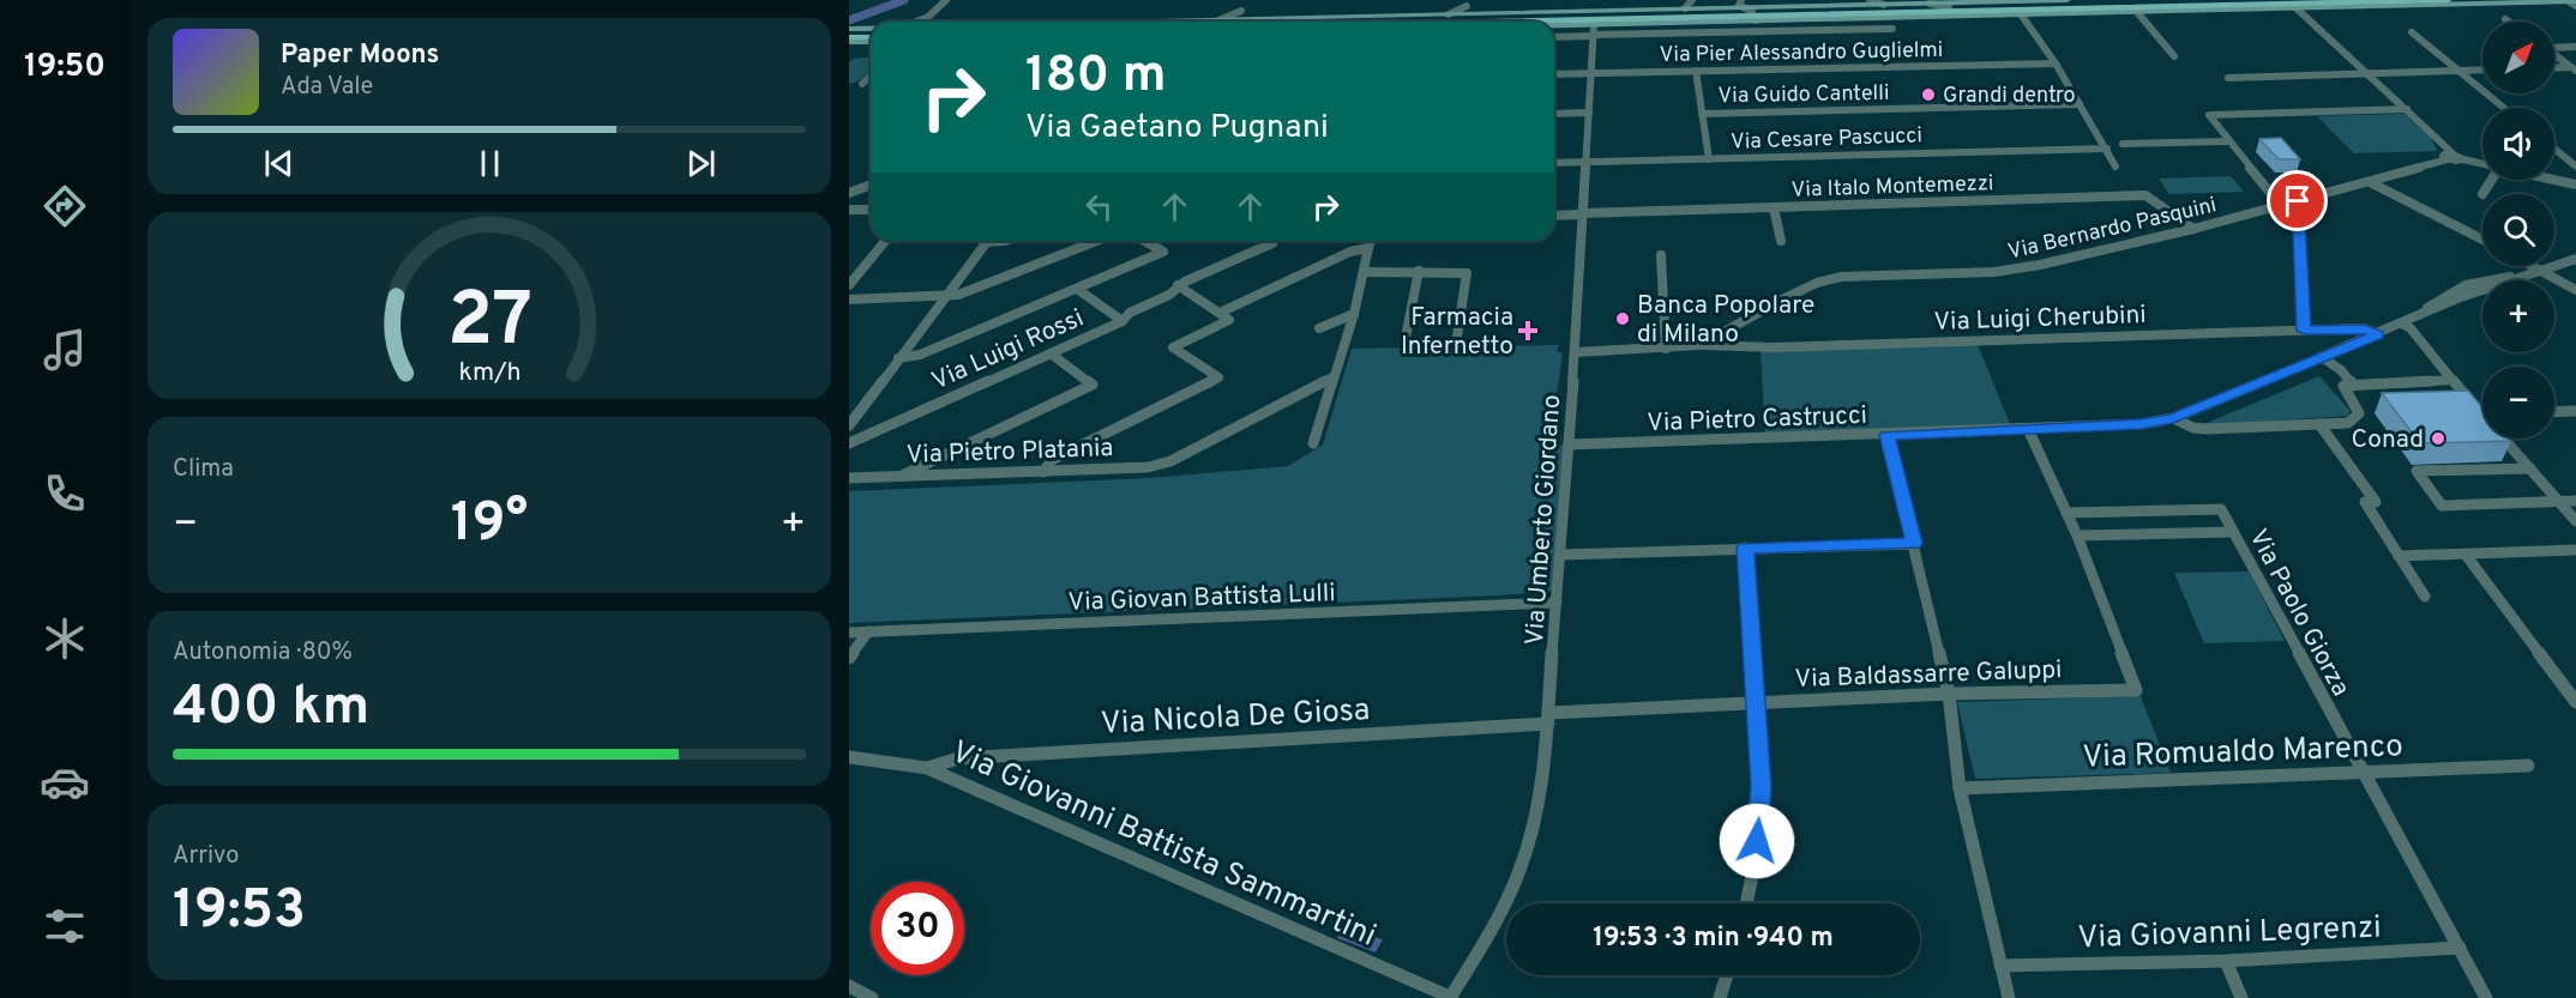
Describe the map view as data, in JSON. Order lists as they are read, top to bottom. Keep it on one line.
{"streets":{"street":["Via Pier Alessandro Guglielmi","Via Guido Cantelli","Via Cesare Pascucci","Via Italo Montemezzi","Via Bernardo Pasquini","Via Luigi Cherubini","Via Luigi Rossi","Via Pietro Castrucci","Via Pietro Platania","Via Umberto Giordano","Via Giovan Battista Lulli","Via Paolo Giorza","Via Baldassarre Galuppi","Via Nicola De Giosa","Via Romualdo Marenco","Via Giovanni Battista Sammartini","Via Giovanni Legrenzi"]},"crossings":[["Via Pier Alessandro Guglielmi","Via Umberto Giordano"],["Via Cesare Pascucci","Via Umberto Giordano"],["Via Italo Montemezzi","Via Bernardo Pasquini"],["Via Italo Montemezzi","Via Umberto Giordano"],["Via Bernardo Pasquini","Via Luigi Cherubini"],["Via Bernardo Pasquini","Via Umberto Giordano"],["Via Pietro Castrucci","Via Umberto Giordano"],["Via Umberto Giordano","Via Giovan Battista Lulli"],["Via Umberto Giordano","Via Baldassarre Galuppi"],["Via Umberto Giordano","Via Nicola De Giosa"],["Via Umberto Giordano","Via Giovanni Battista Sammartini"],["Via Paolo Giorza","Via Romualdo Marenco"],["Via Paolo Giorza","Via Giovanni Legrenzi"],["Via Baldassarre Galuppi","Via Nicola De Giosa"],["Via Nicola De Giosa","Via Giovanni Battista Sammartini"]],"places":{"other":["Grandi dentro","Banca Popolare di Milano","Conad"],"health":["Farmacia Infernetto"]},"north":"top right","page":{"tabs":"19:50","map_buttons":["+","−"],"turn":["180 m","Via Gaetano Pugnani"],"song":["Paper Moons","Ada Vale"],"tile":["Clima",["Autonomia · 80%","400 km"],["Arrivo","19:53"]],"heat":["−","19°","+"],"limit":"30","trip":"19:53 · 3 min · 940 m","gauge":["27","km/h"]}}
